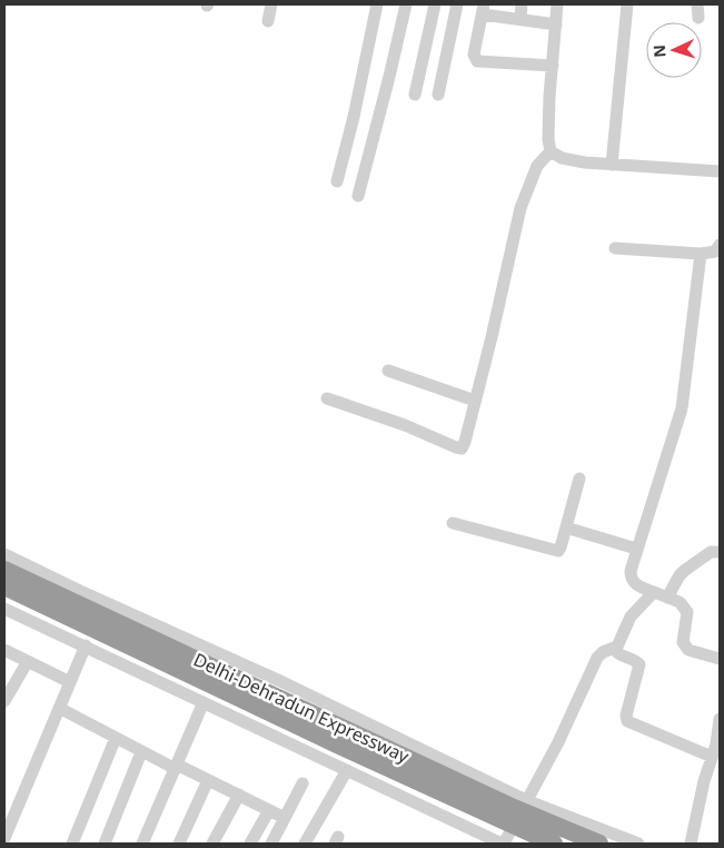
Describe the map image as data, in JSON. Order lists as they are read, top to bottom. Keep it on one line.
{"streets":{"highway":["Delhi-Dehradun Expressway"]},"north":"left"}
